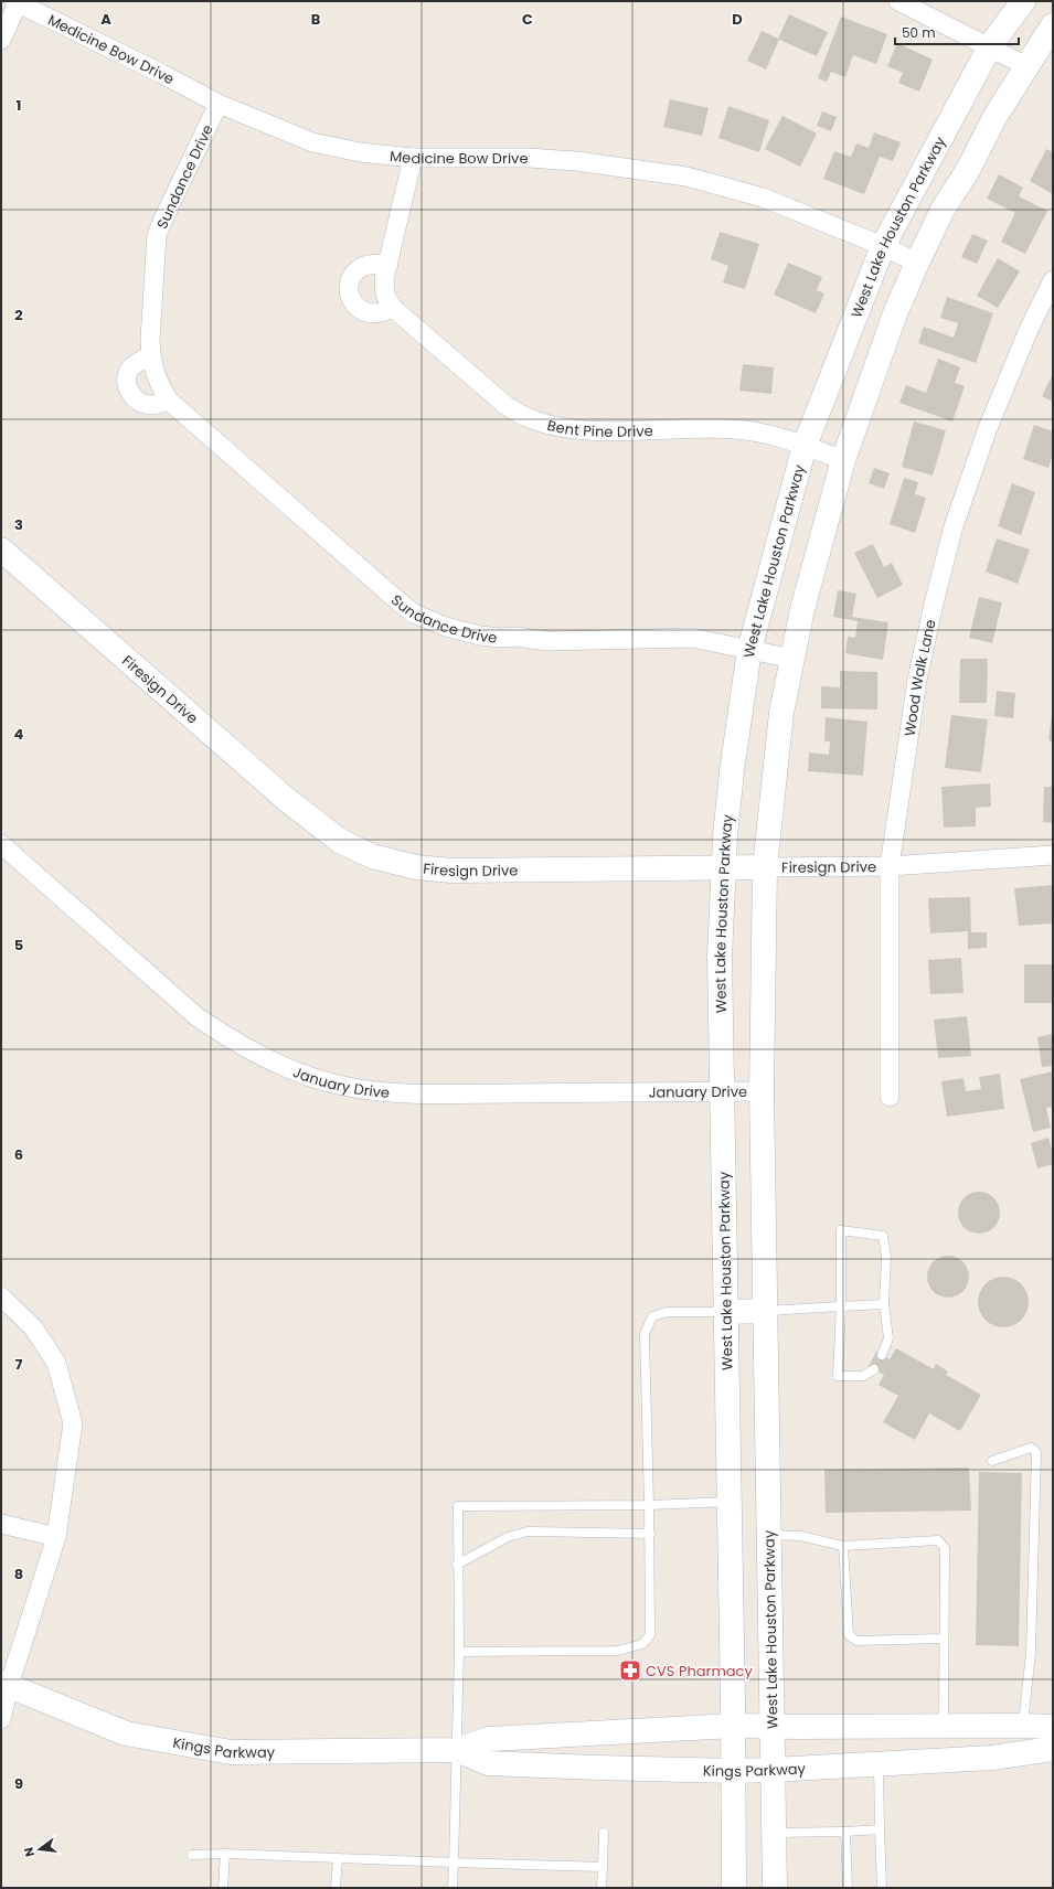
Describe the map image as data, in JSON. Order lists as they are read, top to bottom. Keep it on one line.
{"streets":{"main road":["West Lake Houston Parkway","Firesign Drive","Kings Parkway"],"street":["Medicine Bow Drive","Sundance Drive","Bent Pine Drive","Wood Walk Lane","January Drive"]},"crossings":[["Medicine Bow Drive","Sundance Drive"],["Medicine Bow Drive","West Lake Houston Parkway"],["Medicine Bow Drive","Bent Pine Drive"],["Sundance Drive","West Lake Houston Parkway"],["West Lake Houston Parkway","Bent Pine Drive"],["West Lake Houston Parkway","Firesign Drive"],["West Lake Houston Parkway","January Drive"],["West Lake Houston Parkway","Kings Parkway"],["Wood Walk Lane","Firesign Drive"]],"places":{"pharmacy":["CVS Pharmacy"]},"scale_bar":"50 m","north":"left","grid":{"columns":["A","B","C","D"],"rows":["1","2","3","4","5","6","7","8","9"]}}
